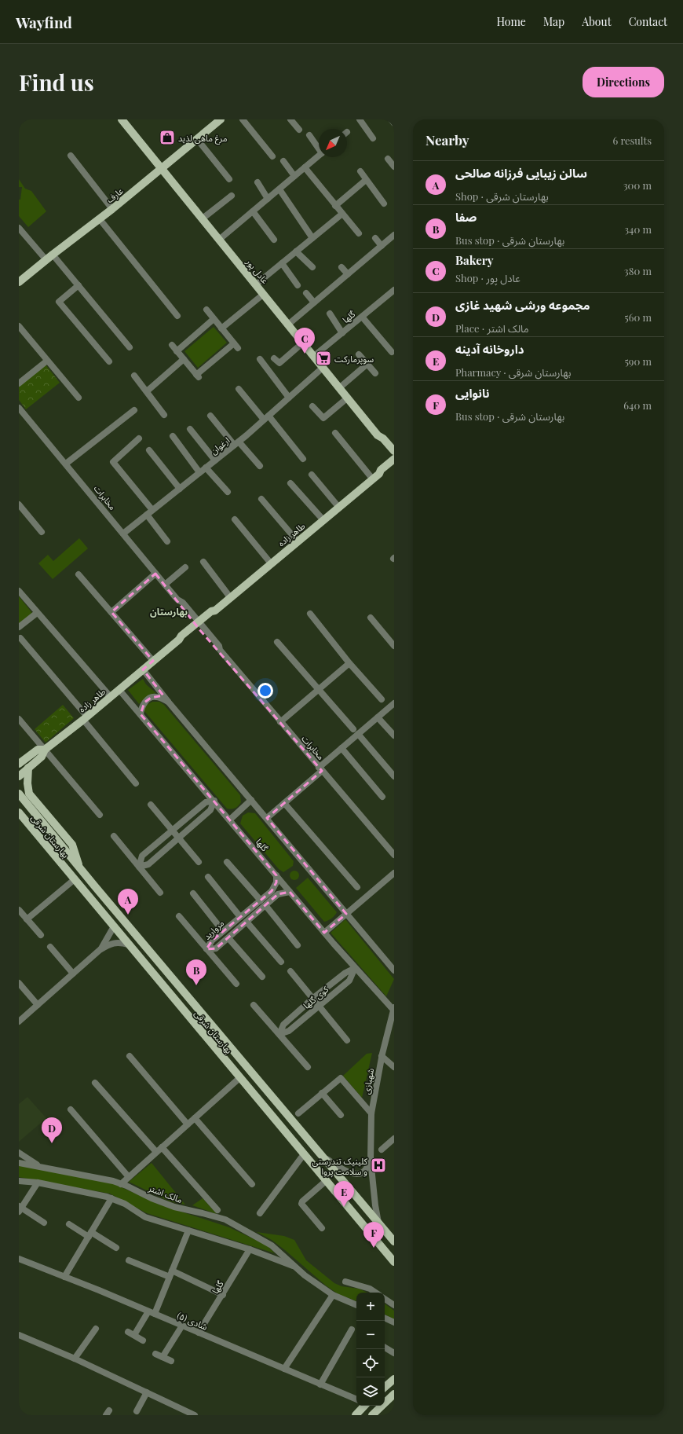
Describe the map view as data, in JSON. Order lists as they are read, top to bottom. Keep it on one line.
{"streets":{"main road":["عارف","عادل پور","طاهر زاده","بهارستان شرقی"],"street":["گلها","ارغوان","مخابرات","مروارید","کوی گلها","شهبازی","مالک اشتر","شادی (۵)"]},"crossings":[["عارف","عادل پور"],["عادل پور","گلها"],["عادل پور","ارغوان"],["عادل پور","طاهر زاده"],["گلها","طاهر زاده"],["گلها","مروارید"],["گلها","کوی گلها"],["گلها","شهبازی"],["گلها","مالک اشتر"],["گلها","شادی (۵)"],["ارغوان","مخابرات"],["مخابرات","طاهر زاده"],["بهارستان شرقی","شهبازی"]],"districts":["بهارستان"],"places":{"shop":["مرغ ماهی لذید"],"supermarket":["سوپرمارکت"],"hospital":["کلینیک تندرستی و سلامت پروا"]},"north":"bottom left","page":{"header":"Wayfind","nav":["Home","Map","About","Contact"],"buttons":"Directions","title":"Find us","heading":["Nearby","6 results"],"list":[{"mark":"A","name":"سالن زیبایی فرزانه صالحی","note":"Shop · بهارستان شرقی","value":"300 m"},{"mark":"B","name":"صفا","note":"Bus stop · بهارستان شرقی","value":"340 m"},{"mark":"C","name":"Bakery","note":"Shop · عادل پور","value":"380 m"},{"mark":"D","name":"مجموعه ورشی شهید غازی","note":"Place · مالک اشتر","value":"560 m"},{"mark":"E","name":"داروخانه آدینه","note":"Pharmacy · بهارستان شرقی","value":"590 m"},{"mark":"F","name":"نانوایی","note":"Bus stop · بهارستان شرقی","value":"640 m"}],"pins":["C","A","B","D","E","F"],"map_buttons":["+","−"]}}
